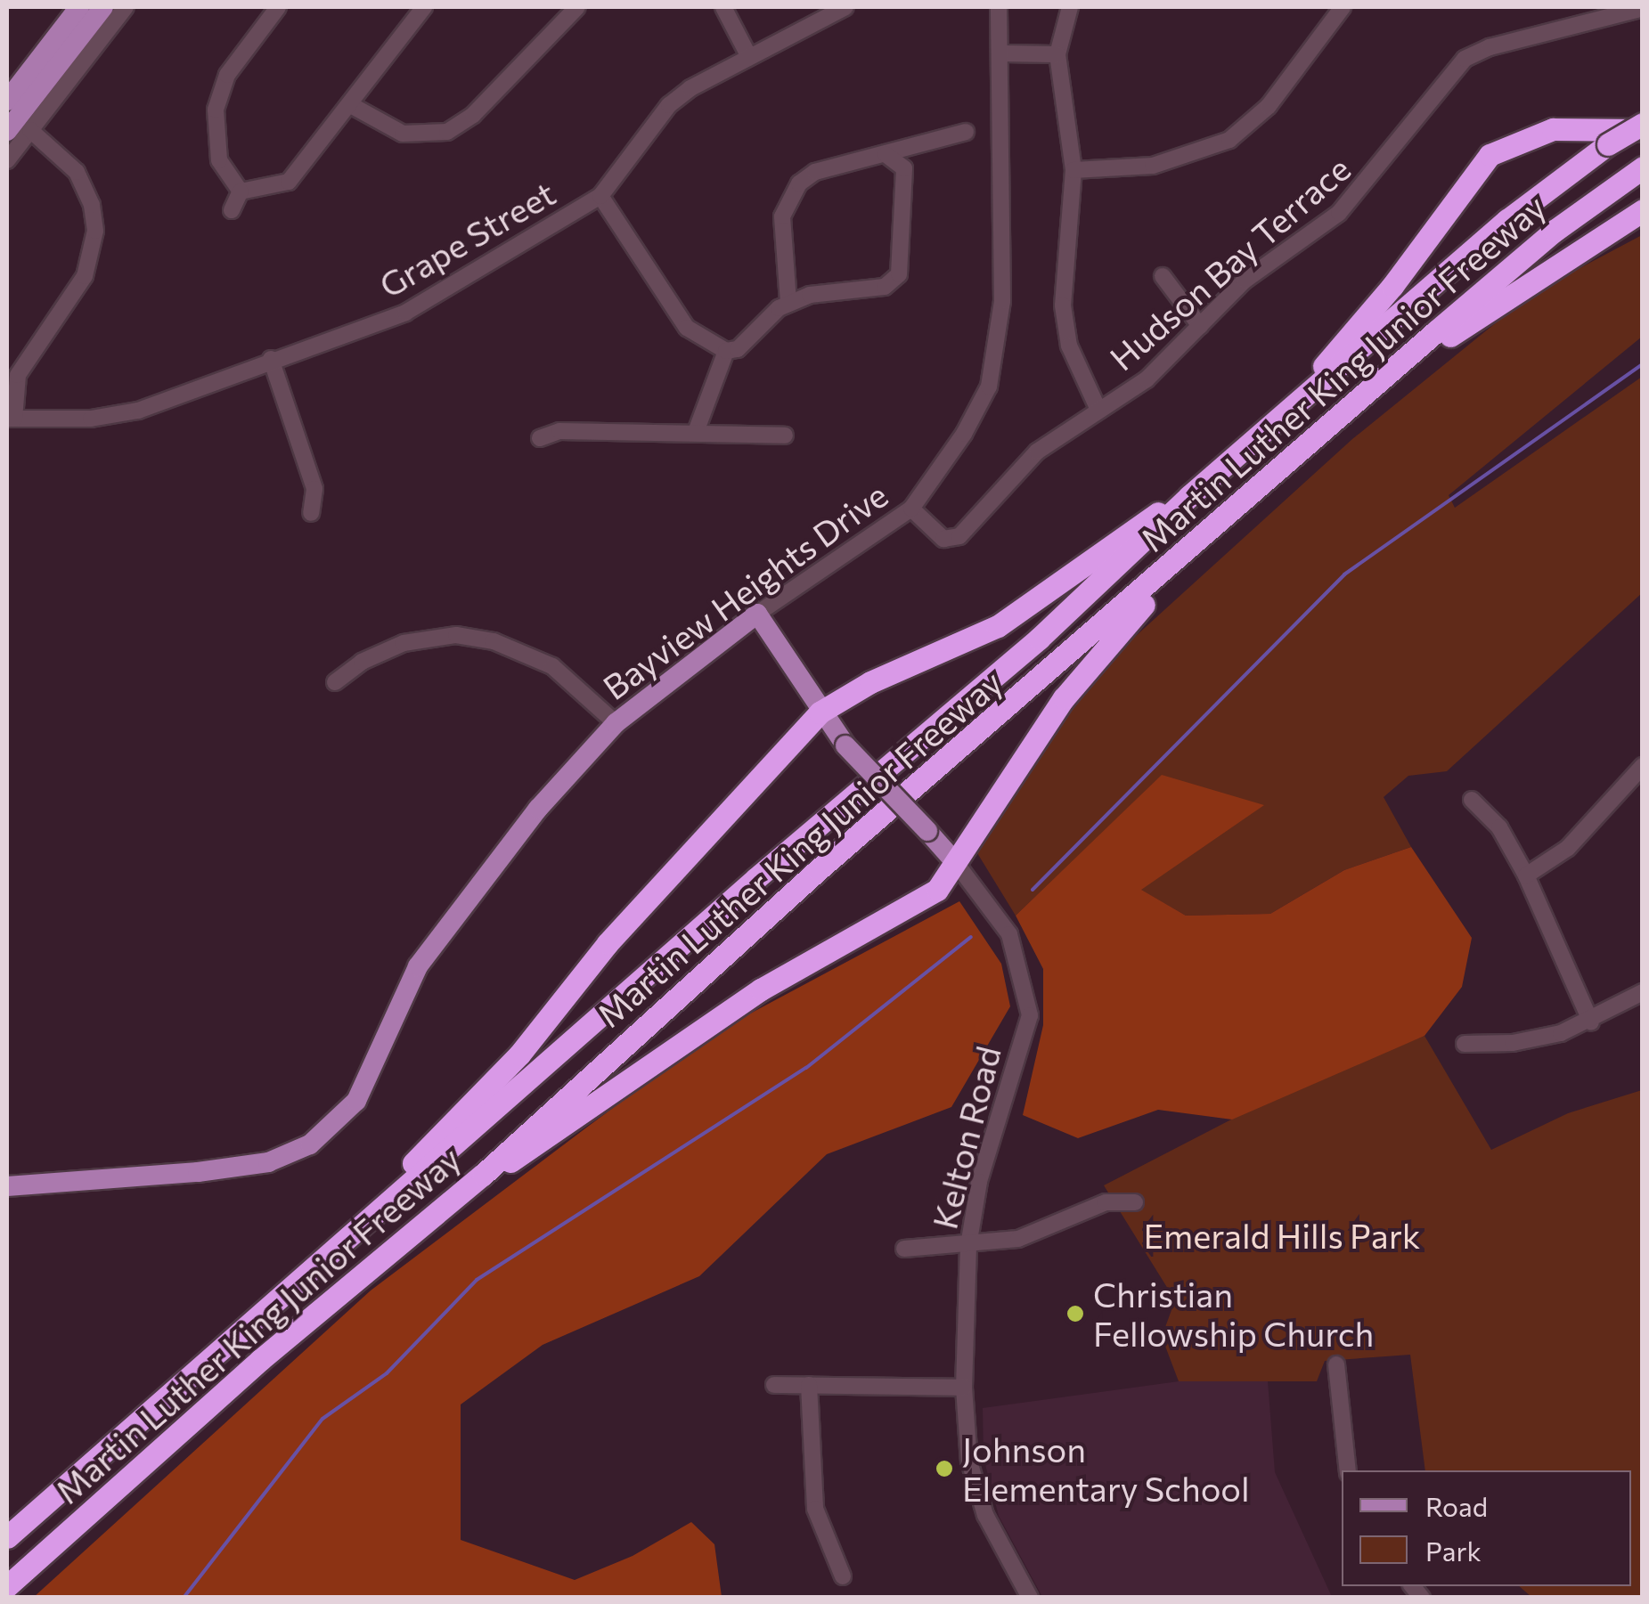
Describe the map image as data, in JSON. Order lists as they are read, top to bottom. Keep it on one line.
{"streets":{"highway":["Martin Luther King Junior Freeway"],"main road":["Bayview Heights Drive","Kelton Road"],"street":["Grape Street","Hudson Bay Terrace"]},"crossings":[["Hudson Bay Terrace","Bayview Heights Drive"],["Bayview Heights Drive","Kelton Road"]],"parks":["Emerald Hills Park"],"places":["Christian Fellowship Church","Johnson Elementary School"],"legend":["Road","Park"]}
